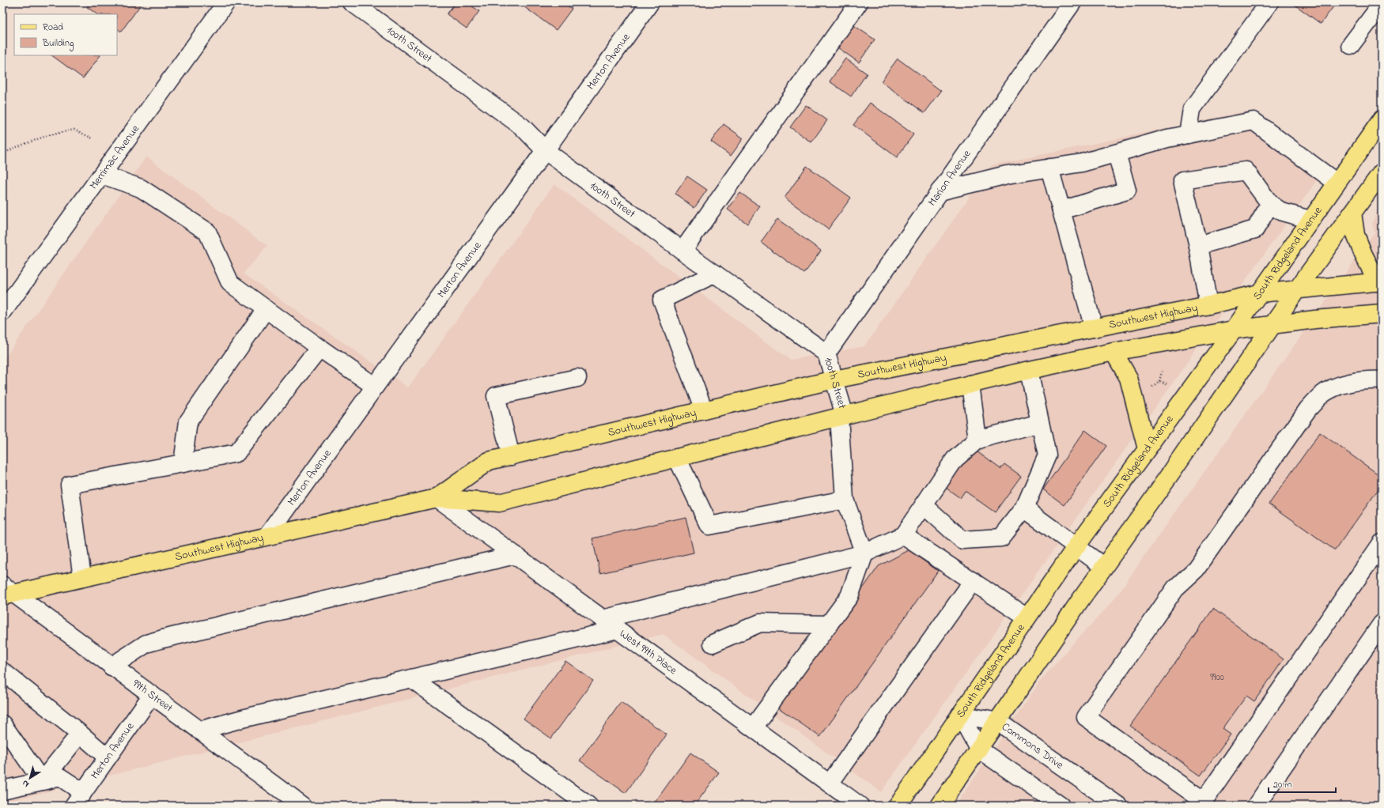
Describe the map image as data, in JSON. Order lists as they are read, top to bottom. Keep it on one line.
{"streets":{"main road":["South Ridgeland Avenue","Southwest Highway"],"street":["100th Street","Merton Avenue","Merrimac Avenue","Marion Avenue","West 99th Place","99th Street","Commons Drive"]},"crossings":[["100th Street","Merton Avenue"],["100th Street","Marion Avenue"],["100th Street","Southwest Highway"],["Merton Avenue","Southwest Highway"],["Merton Avenue","99th Street"],["South Ridgeland Avenue","Southwest Highway"],["South Ridgeland Avenue","Commons Drive"],["Southwest Highway","West 99th Place"],["Southwest Highway","99th Street"]],"house_numbers":["9900"],"legend":["Road","Building"],"scale_bar":"20 m","north":"bottom left"}
